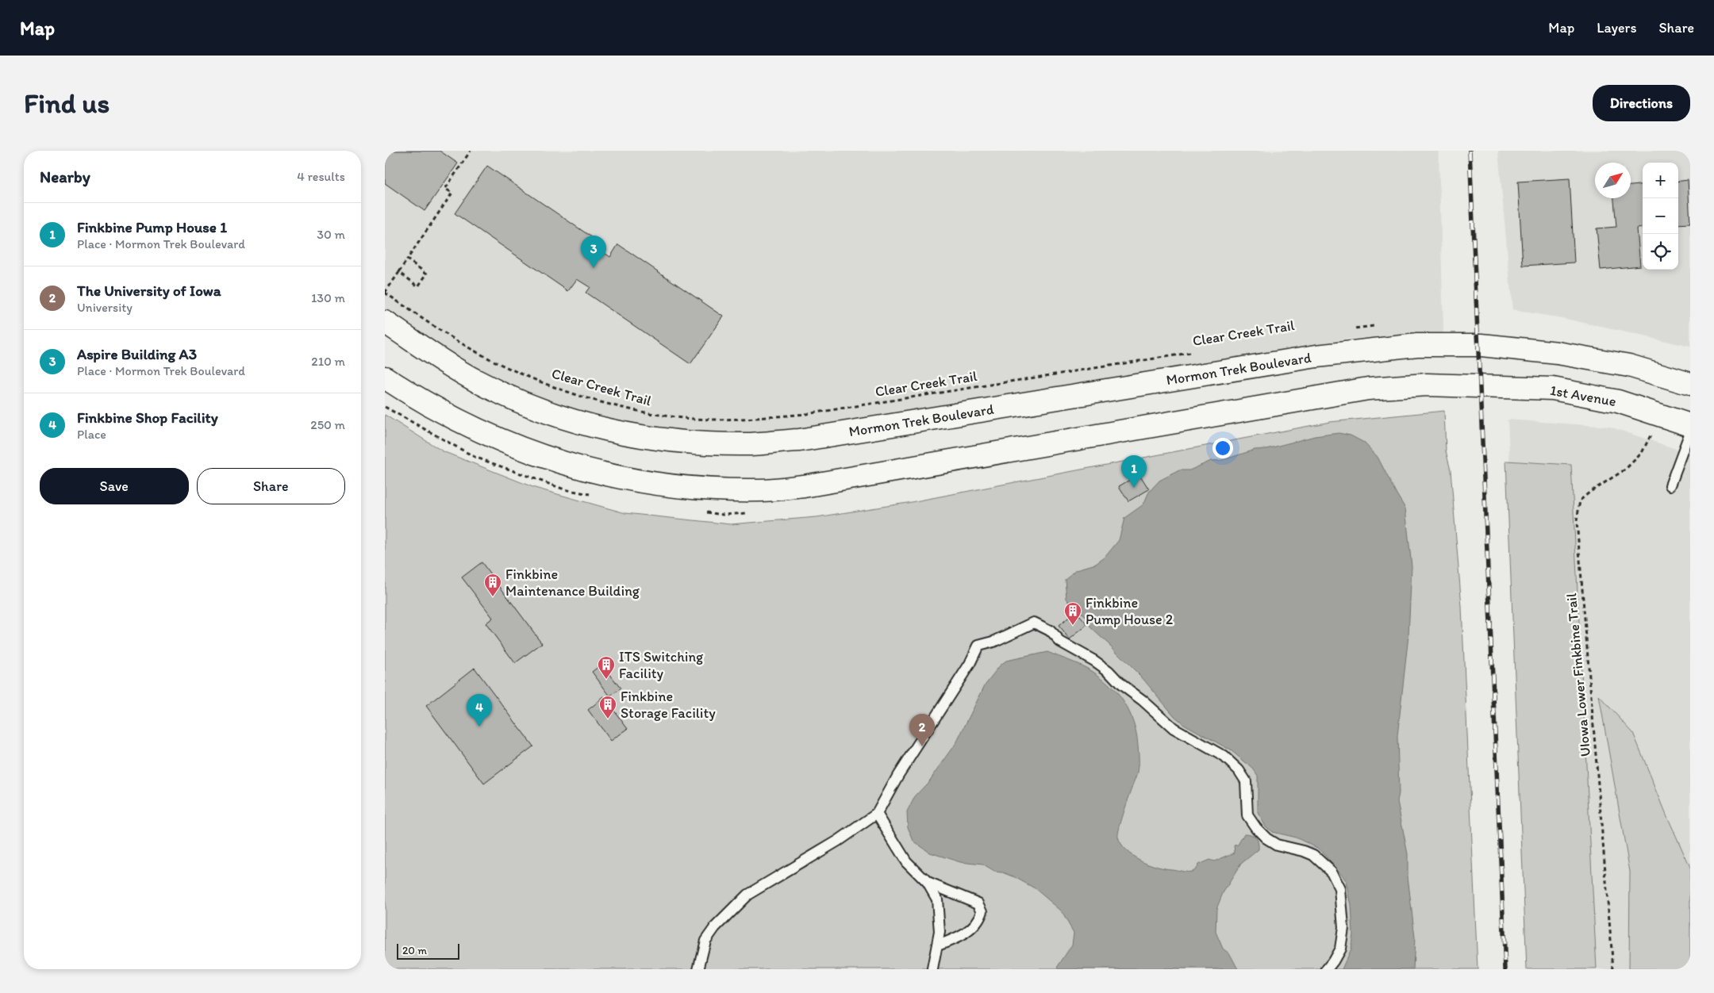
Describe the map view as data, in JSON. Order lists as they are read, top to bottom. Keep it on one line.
{"streets":{"main road":["Mormon Trek Boulevard","1st Avenue"],"path":["Clear Creek Trail","UIowa Lower Finkbine Trail"]},"crossings":[["1st Avenue","UIowa Lower Finkbine Trail"]],"places":{"building":["Finkbine Maintenance Building","Finkbine Pump House 2","ITS Switching Facility","Finkbine Storage Facility"]},"scale_bar":"20 m","north":"top right","page":{"header":"Map","nav":["Map","Layers","Share"],"buttons":["Directions",["Save","Share"]],"title":"Find us","heading":["Nearby","4 results"],"map_buttons":["+","−"],"list":[{"mark":"1","name":"Finkbine Pump House 1","note":"Place · Mormon Trek Boulevard","value":"30 m"},{"mark":"2","name":"The University of Iowa","note":"University","value":"130 m"},{"mark":"3","name":"Aspire Building A3","note":"Place · Mormon Trek Boulevard","value":"210 m"},{"mark":"4","name":"Finkbine Shop Facility","note":"Place","value":"250 m"}],"pins":["3","1","4","2"],"scale":"20 m"}}
